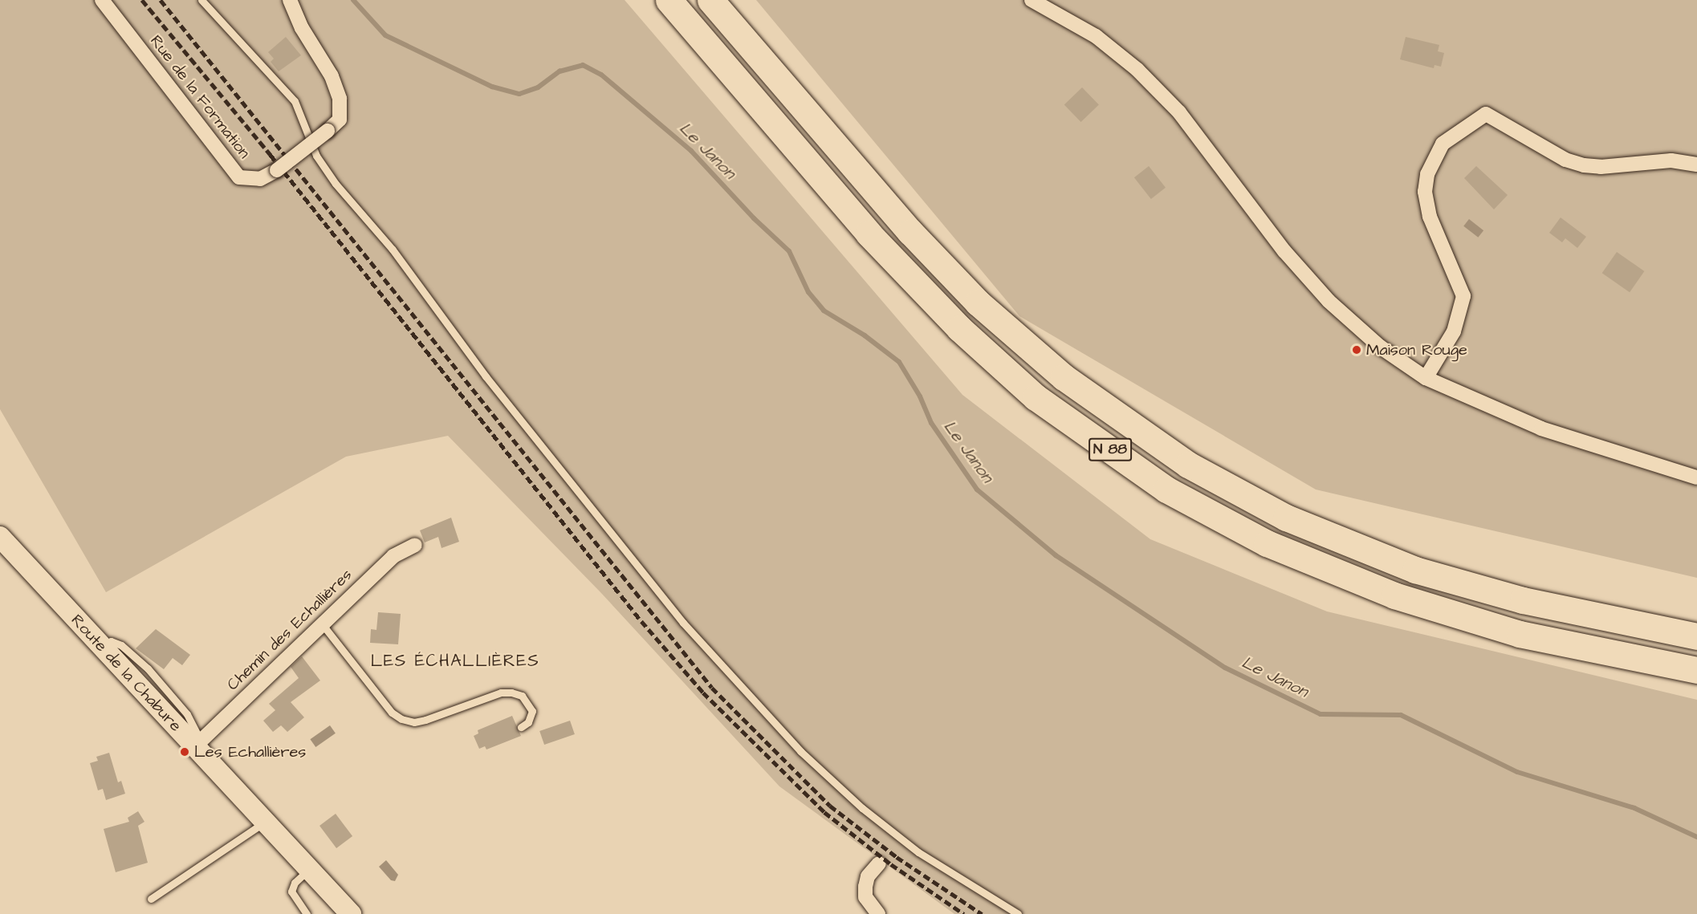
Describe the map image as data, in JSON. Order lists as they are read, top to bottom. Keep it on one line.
{"streets":{"highway":["N 88"],"main road":["Route de la Chabure"],"street":["Rue de la Formation","Chemin des Echallières"]},"crossings":[["Chemin des Echallières","Route de la Chabure"]],"districts":["LES ÉCHALLIÈRES"],"water":["Le Janon"],"places":["Maison Rouge","Les Echallières"]}
